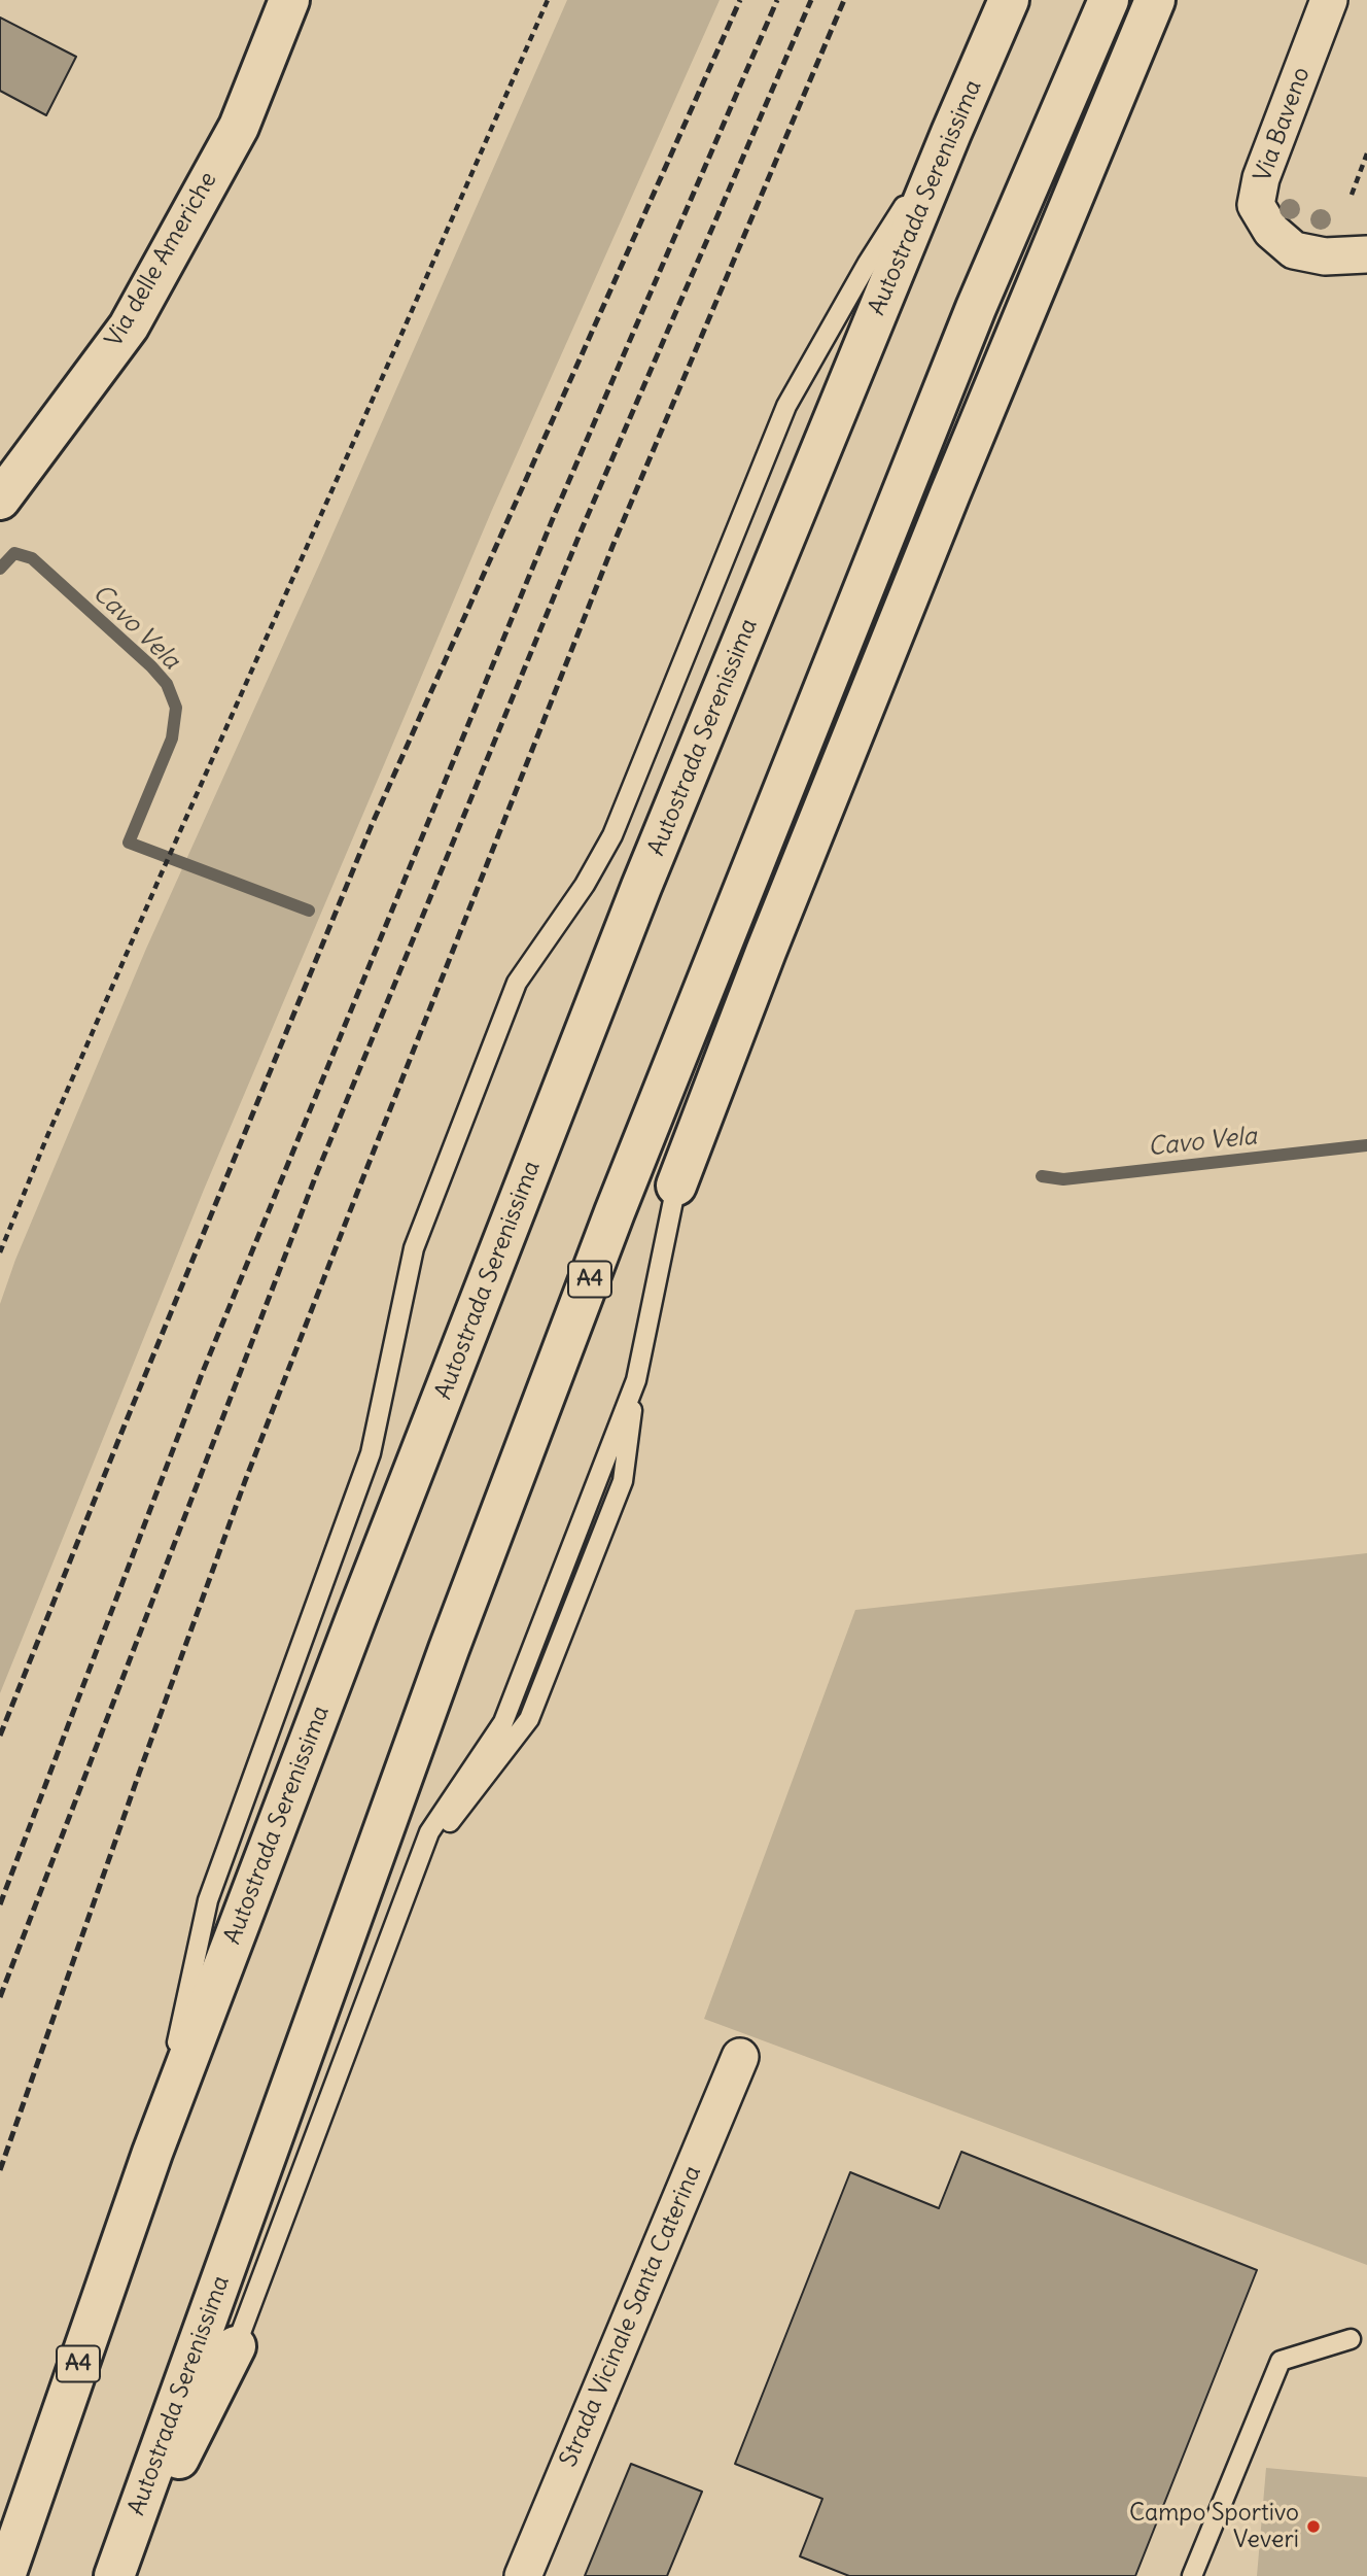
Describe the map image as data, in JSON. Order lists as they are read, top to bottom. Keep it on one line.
{"streets":{"main road":["Autostrada Serenissima","Via delle Americhe","A4"],"street":["Via Baveno","Strada Vicinale Santa Caterina"]},"water":["Cavo Vela"],"places":["Campo Sportivo Veveri"]}
